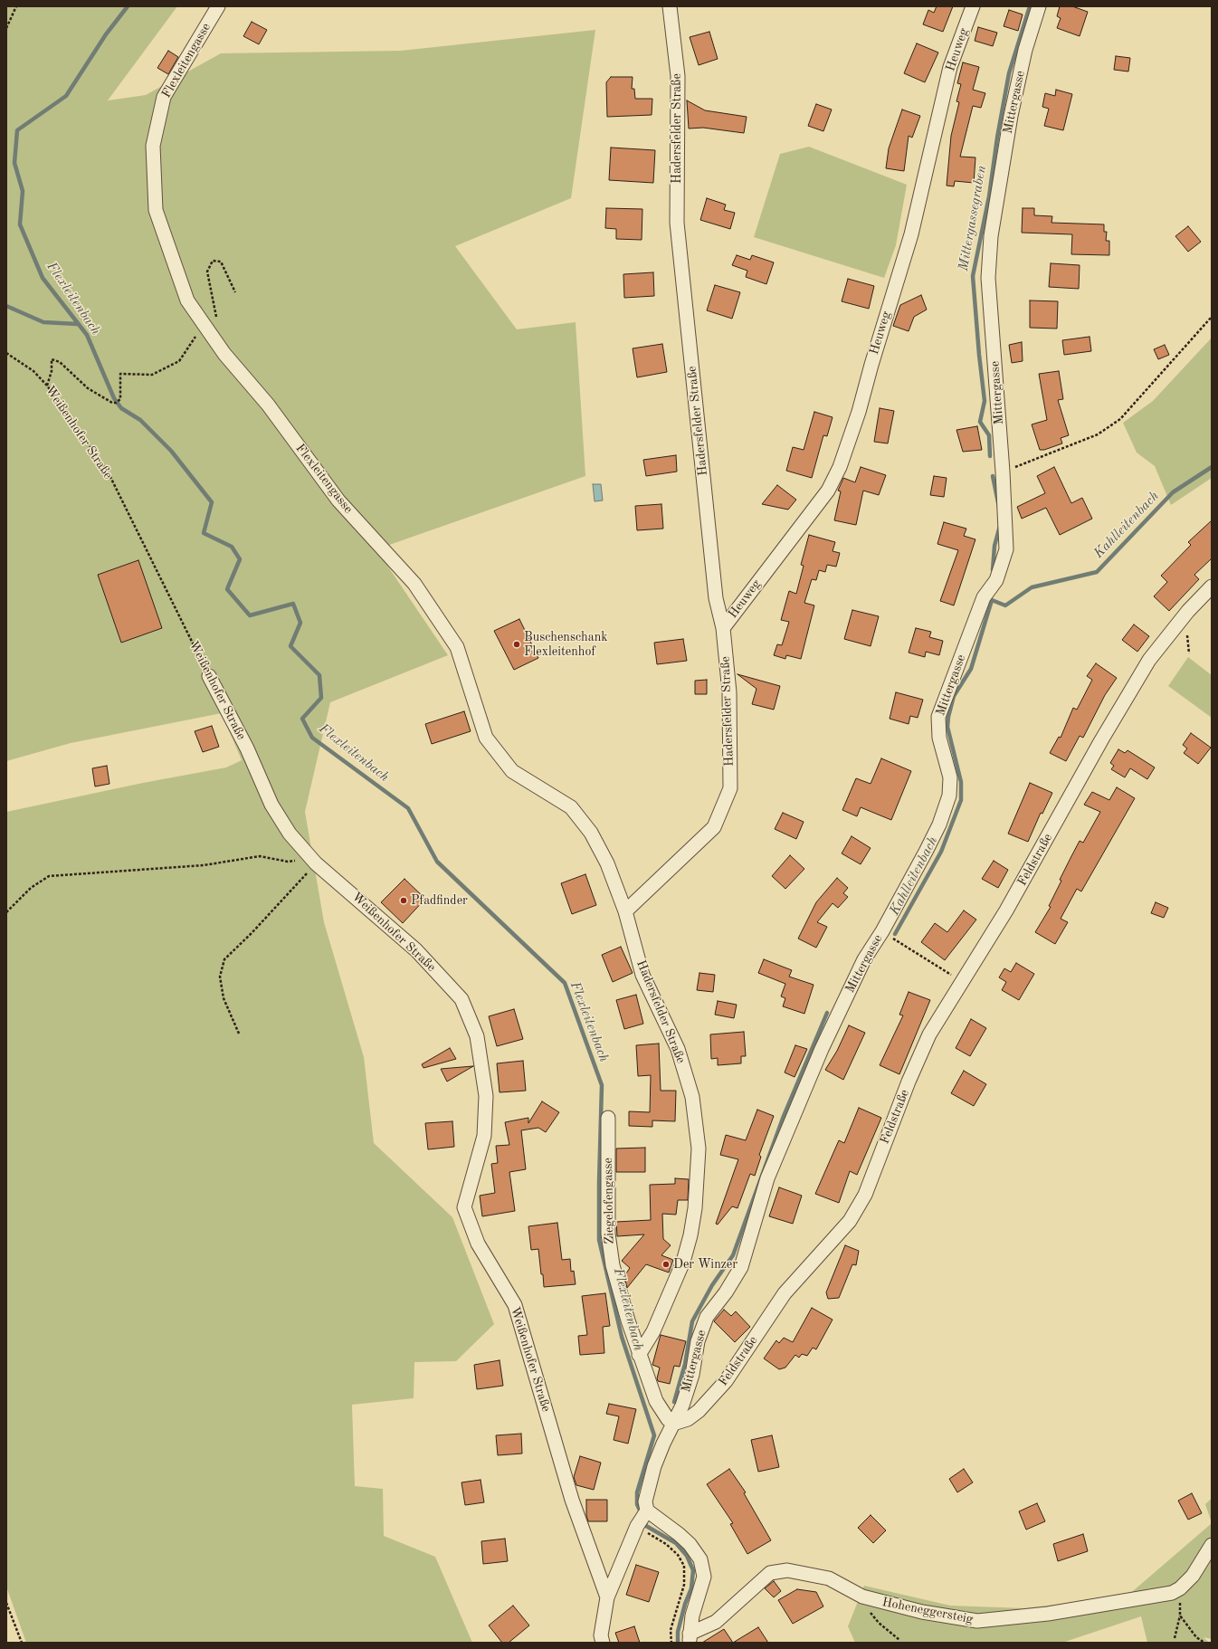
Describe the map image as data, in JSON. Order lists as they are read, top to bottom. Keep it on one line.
{"streets":{"street":["Heuweg","Flexleitengasse","Mittergasse","Hadersfelder Straße","Weißenhofer Straße","Feldstraße","Ziegelofengasse","Hoheneggersteig"]},"crossings":[["Heuweg","Hadersfelder Straße"],["Flexleitengasse","Hadersfelder Straße"],["Mittergasse","Feldstraße"],["Mittergasse","Ziegelofengasse"],["Hadersfelder Straße","Ziegelofengasse"],["Feldstraße","Ziegelofengasse"]],"water":["Mittergassegraben","Flexleitenbach","Kahlleitenbach"],"places":["Buschenschank Flexleitenhof","Pfadfinder","Der Winzer"]}
